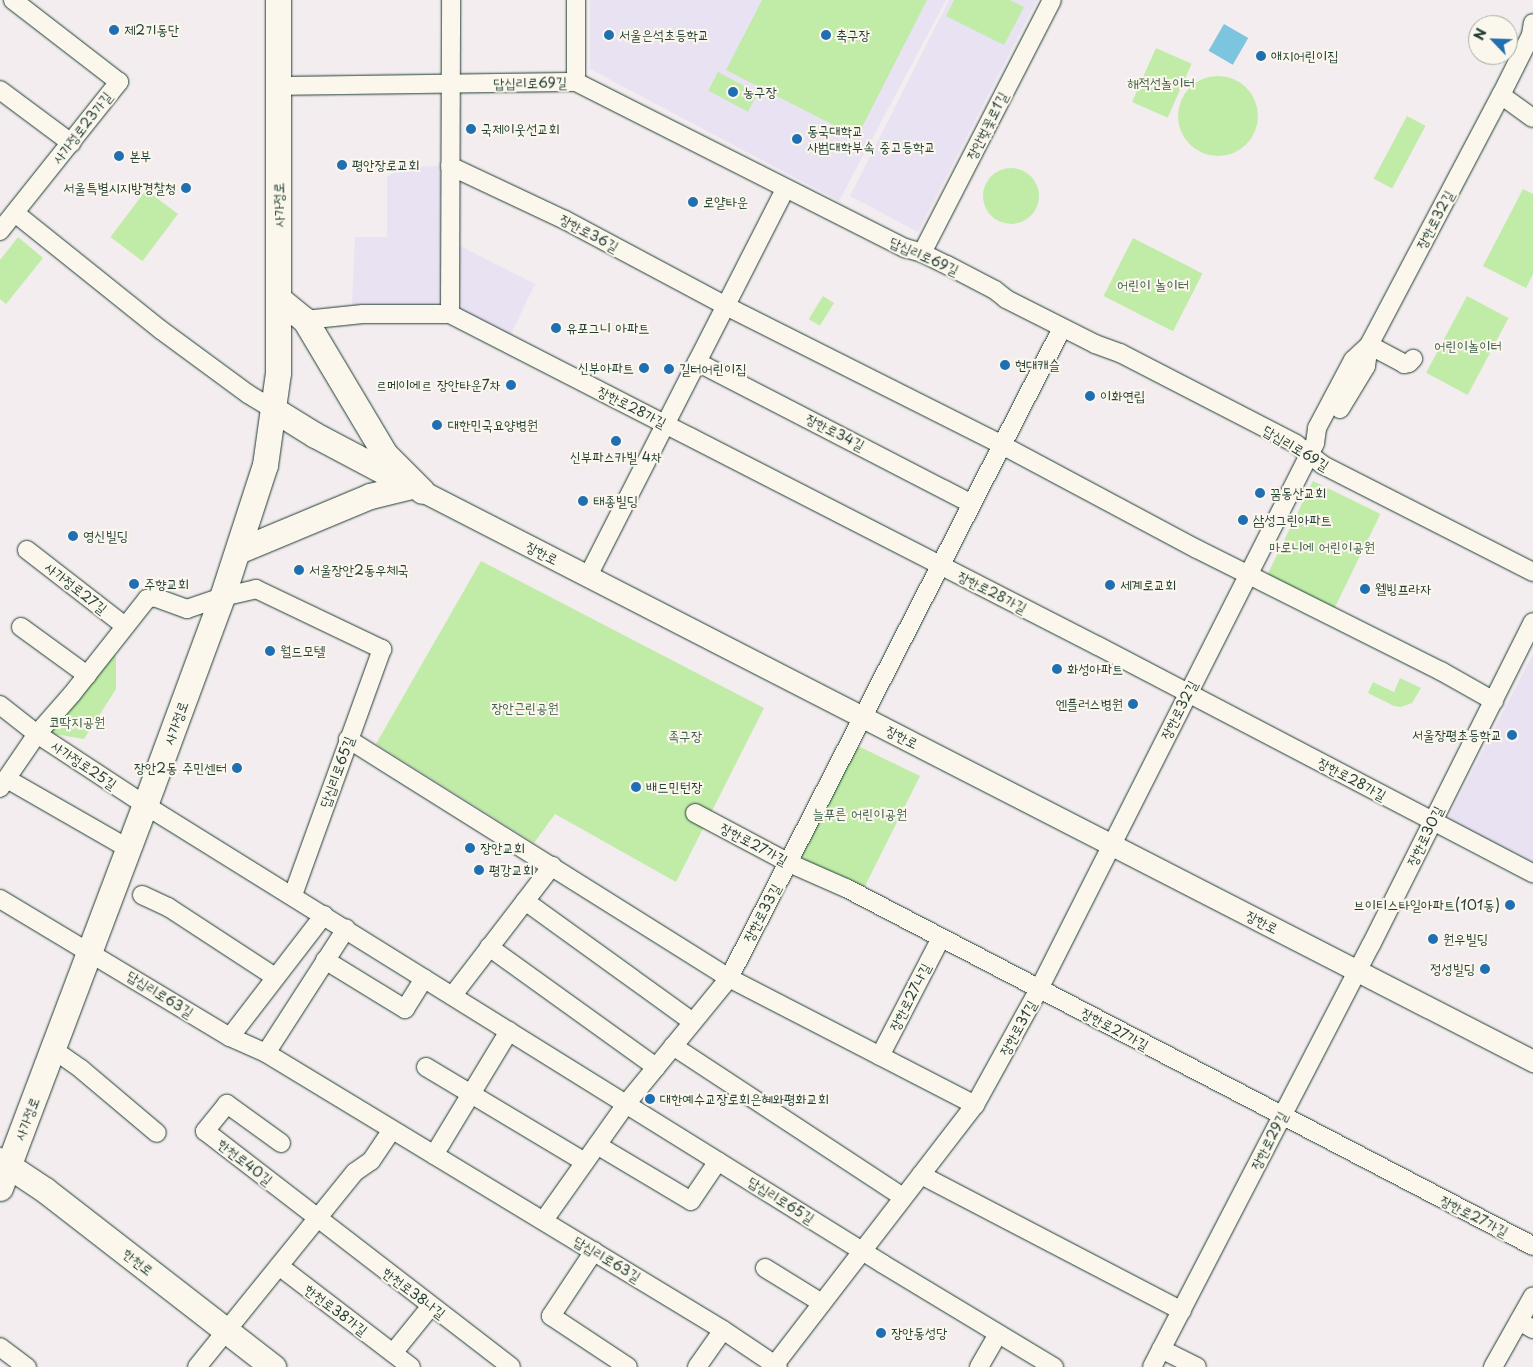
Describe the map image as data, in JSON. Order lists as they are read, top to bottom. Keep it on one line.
{"streets":{"main road":["사가정로","장한로","한천로"],"street":["답십리로69길","장안벚꽃로1길","사가정로23가길","장한로32길","장한로36길","장한로28가길","장한로34길","사가정로27길","사가정로25길","답십리로65길","장한로30길","장한로27가길","장한로33길","답십리로63길","장한로27나길","장한로31길","장한로29길","한천로40길","한천로38나길","한천로38가길"]},"crossings":[["답십리로69길","장안벚꽃로1길"],["답십리로69길","사가정로"],["답십리로69길","장한로32길"],["사가정로","장한로"],["사가정로","사가정로25길"],["사가정로","답십리로65길"],["사가정로","답십리로63길"],["사가정로","한천로"],["장한로32길","장한로28가길"],["장한로32길","장한로"],["장한로32길","장한로31길"],["장한로28가길","장한로30길"],["장한로","장한로30길"],["장한로","장한로33길"],["장한로","장한로31길"],["장한로","장한로29길"],["사가정로25길","답십리로65길"],["답십리로65길","장한로33길"],["답십리로65길","장한로31길"],["장한로30길","장한로29길"],["장한로27가길","장한로33길"],["장한로27가길","장한로27나길"],["장한로27가길","장한로31길"],["장한로27가길","장한로29길"],["장한로33길","답십리로63길"],["답십리로63길","장한로31길"],["한천로40길","한천로38나길"]],"parks":["해적선놀이터","어린이 놀이터","어린이놀이터","마로니에 어린이공원","장안근린공원","코딱지공원","족구장","늘푸른 어린이공원"],"places":["제2기동단","서울은석초등학교","축구장","애지어린이집","농구장","국제이웃선교회","동국대학교 사범대학부속 중고등학교","본부","평안장로교회","서울특별시지방경찰청","로얄타운","유포그니 아파트","현대캐슬","신부아파트","길터어린이집","르메이에르 장안타운7차","이화연립","대한민국요양병원","신부파스카빌 4차","꿈동산교회","태종빌딩","삼성그린아파트","영신빌딩","서울장안2동우체국","주향교회","세계로교회","웰빙프라자","월드모텔","화성아파트","엔플러스병원","서울장평초등학교","장안2동 주민센터","배드민턴장","장안교회","평강교회","브이티스타일아파트(101동)","원우빌딩","정성빌딩","대한예수교장로회은혜와평화교회","장안동성당"],"north":"top left"}
